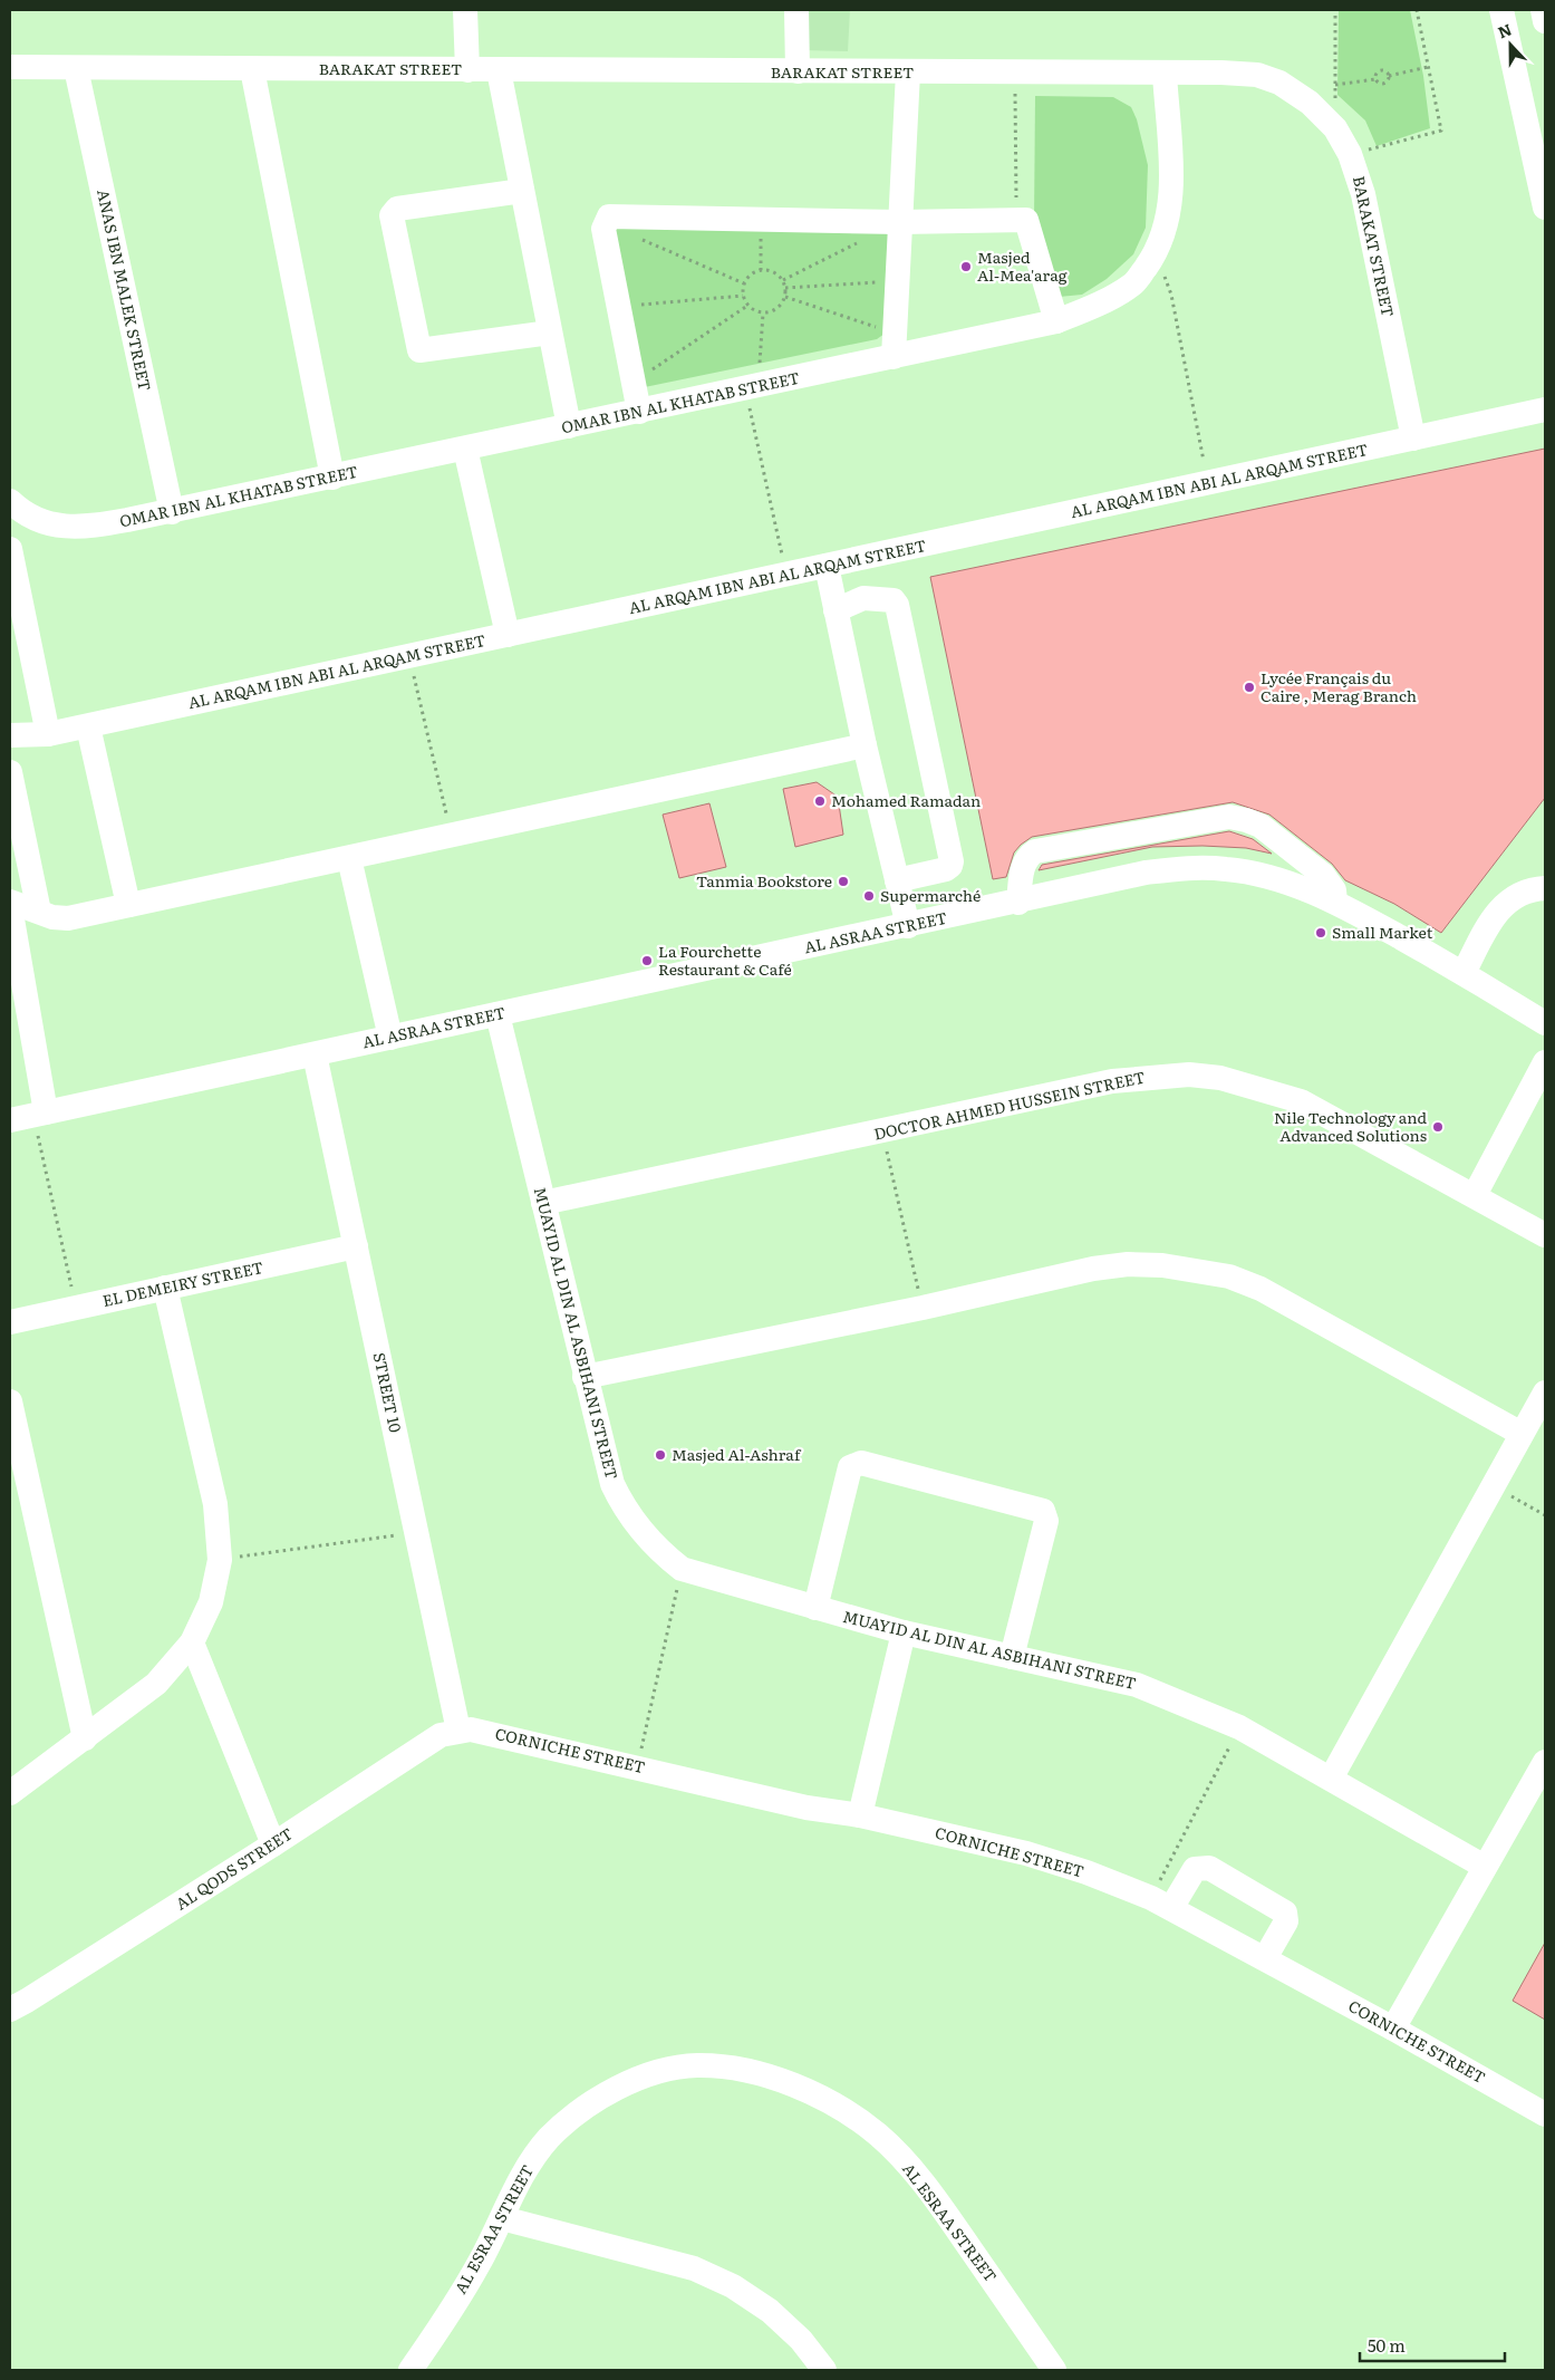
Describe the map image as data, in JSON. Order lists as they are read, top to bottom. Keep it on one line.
{"streets":{"street":["BARAKAT STREET","ANAS IBN MALEK STREET","OMAR IBN AL KHATAB STREET","AL ARQAM IBN ABI AL ARQAM STREET","AL ASRAA STREET","DOCTOR AHMED HUSSEIN STREET","EL DEMEIRY STREET","MUAYID AL DIN AL ASBIHANI STREET","STREET 10","CORNICHE STREET","AL QODS STREET","AL ESRAA STREET"]},"crossings":[["BARAKAT STREET","ANAS IBN MALEK STREET"],["BARAKAT STREET","OMAR IBN AL KHATAB STREET"],["BARAKAT STREET","AL ARQAM IBN ABI AL ARQAM STREET"],["ANAS IBN MALEK STREET","OMAR IBN AL KHATAB STREET"],["AL ASRAA STREET","MUAYID AL DIN AL ASBIHANI STREET"],["AL ASRAA STREET","STREET 10"],["DOCTOR AHMED HUSSEIN STREET","MUAYID AL DIN AL ASBIHANI STREET"],["EL DEMEIRY STREET","STREET 10"],["STREET 10","CORNICHE STREET"],["STREET 10","AL QODS STREET"],["CORNICHE STREET","AL QODS STREET"]],"places":["Masjed Al-Mea'arag","Lycée Français du Caire , Merag Branch","Mohamed Ramadan","Tanmia Bookstore","Supermarché","Small Market","La Fourchette Restaurant & Café","Nile Technology and Advanced Solutions","Masjed Al-Ashraf"],"scale_bar":"50 m","north":"top"}
